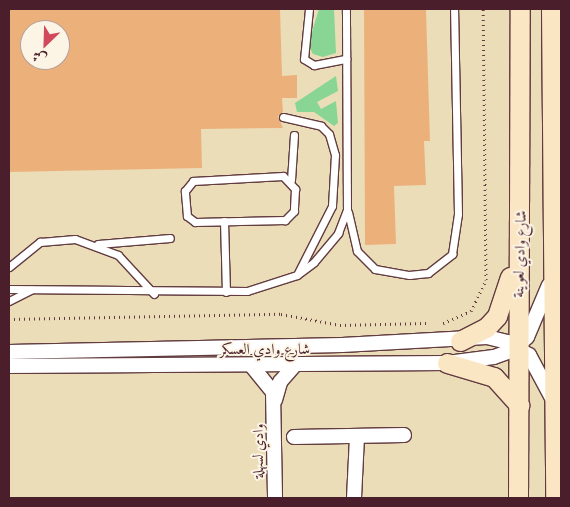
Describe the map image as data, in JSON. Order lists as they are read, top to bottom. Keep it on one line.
{"streets":{"main road":["شارع وادي لعوينة"],"street":["شارع وادي العسكر","وادي لسهلة"]},"crossings":[["شارع وادي لعوينة","شارع وادي العسكر"],["شارع وادي العسكر","وادي لسهلة"]],"north":"bottom left"}
